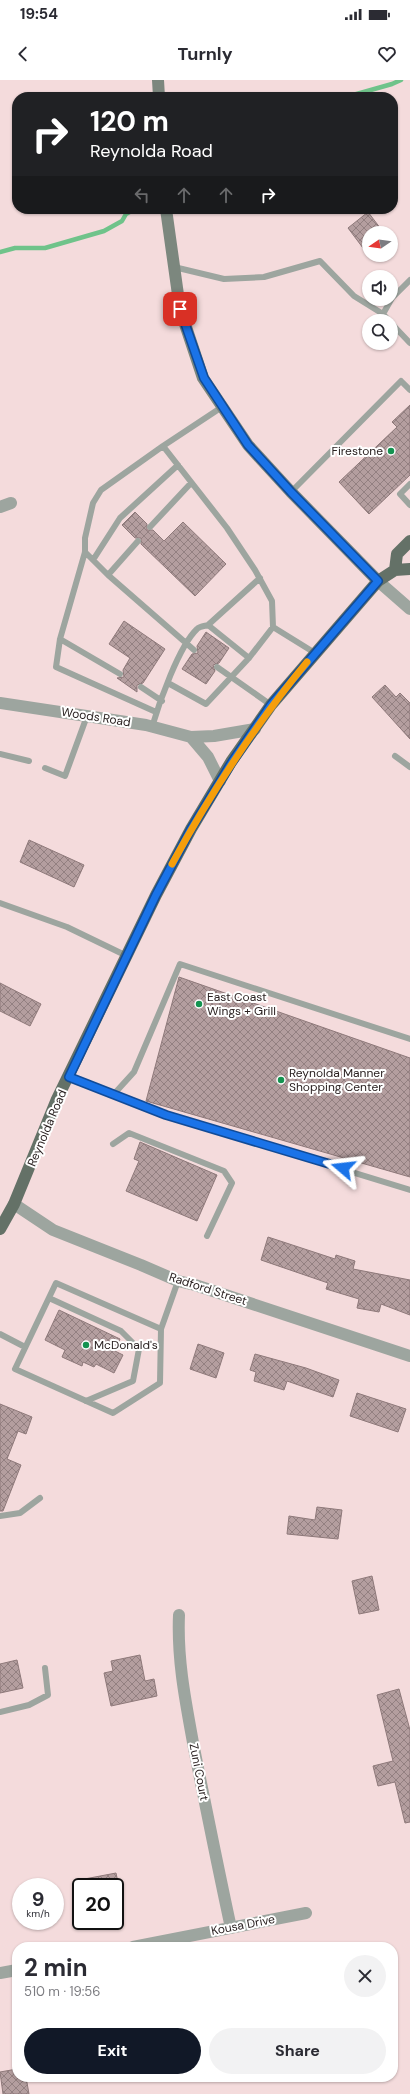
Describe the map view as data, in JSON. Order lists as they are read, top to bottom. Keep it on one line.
{"streets":{"main road":["Reynolda Road"],"street":["Woods Road","Radford Street","Zuni Court","Kousa Drive"]},"crossings":[["Woods Road","Reynolda Road"],["Reynolda Road","Radford Street"],["Zuni Court","Kousa Drive"]],"places":["Firestone","East Coast Wings + Grill","Reynolda Manner Shopping Center","McDonald's"],"north":"left","page":{"status":"19:54","header":"Turnly","turn":["120 m","Reynolda Road"],"speed":"9 km/h","limit":"20","heading":["2 min","510 m · 19:56"],"buttons":["Exit","Share"]}}
